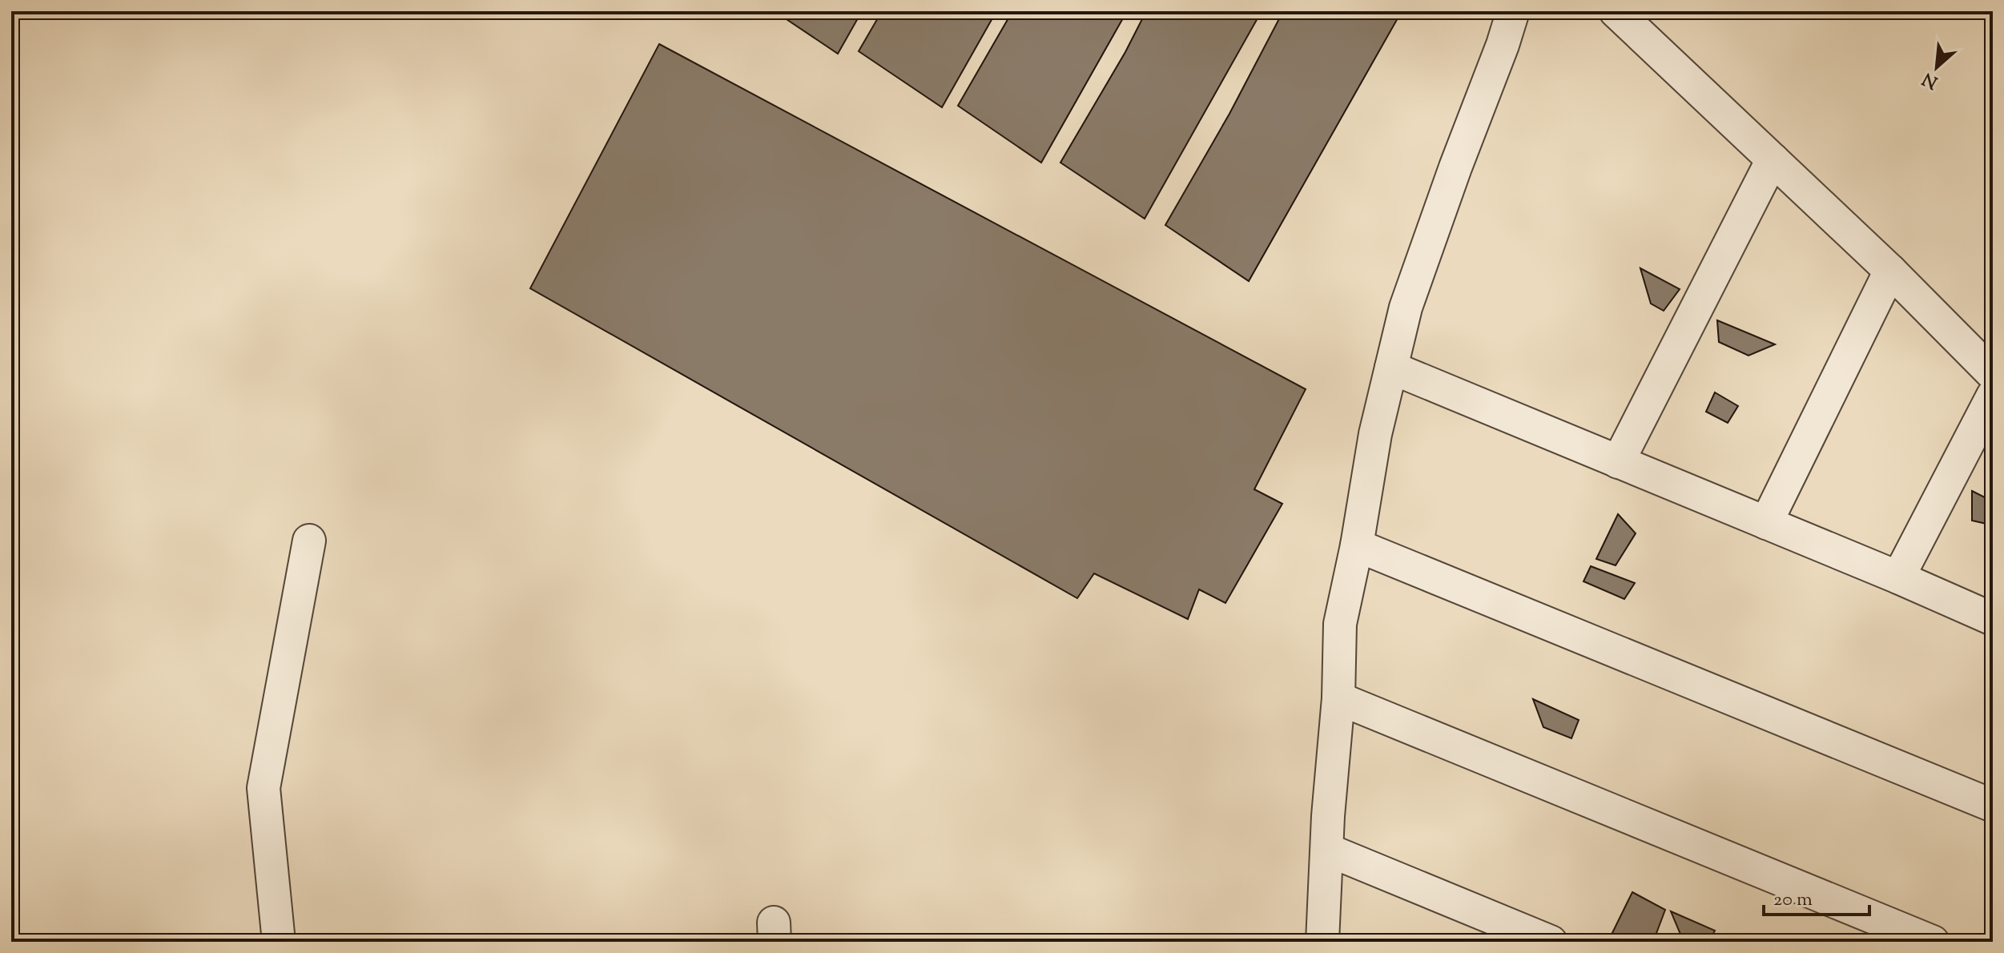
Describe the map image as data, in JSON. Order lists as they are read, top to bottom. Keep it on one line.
{"scale_bar":"20 m","north":"bottom left"}
